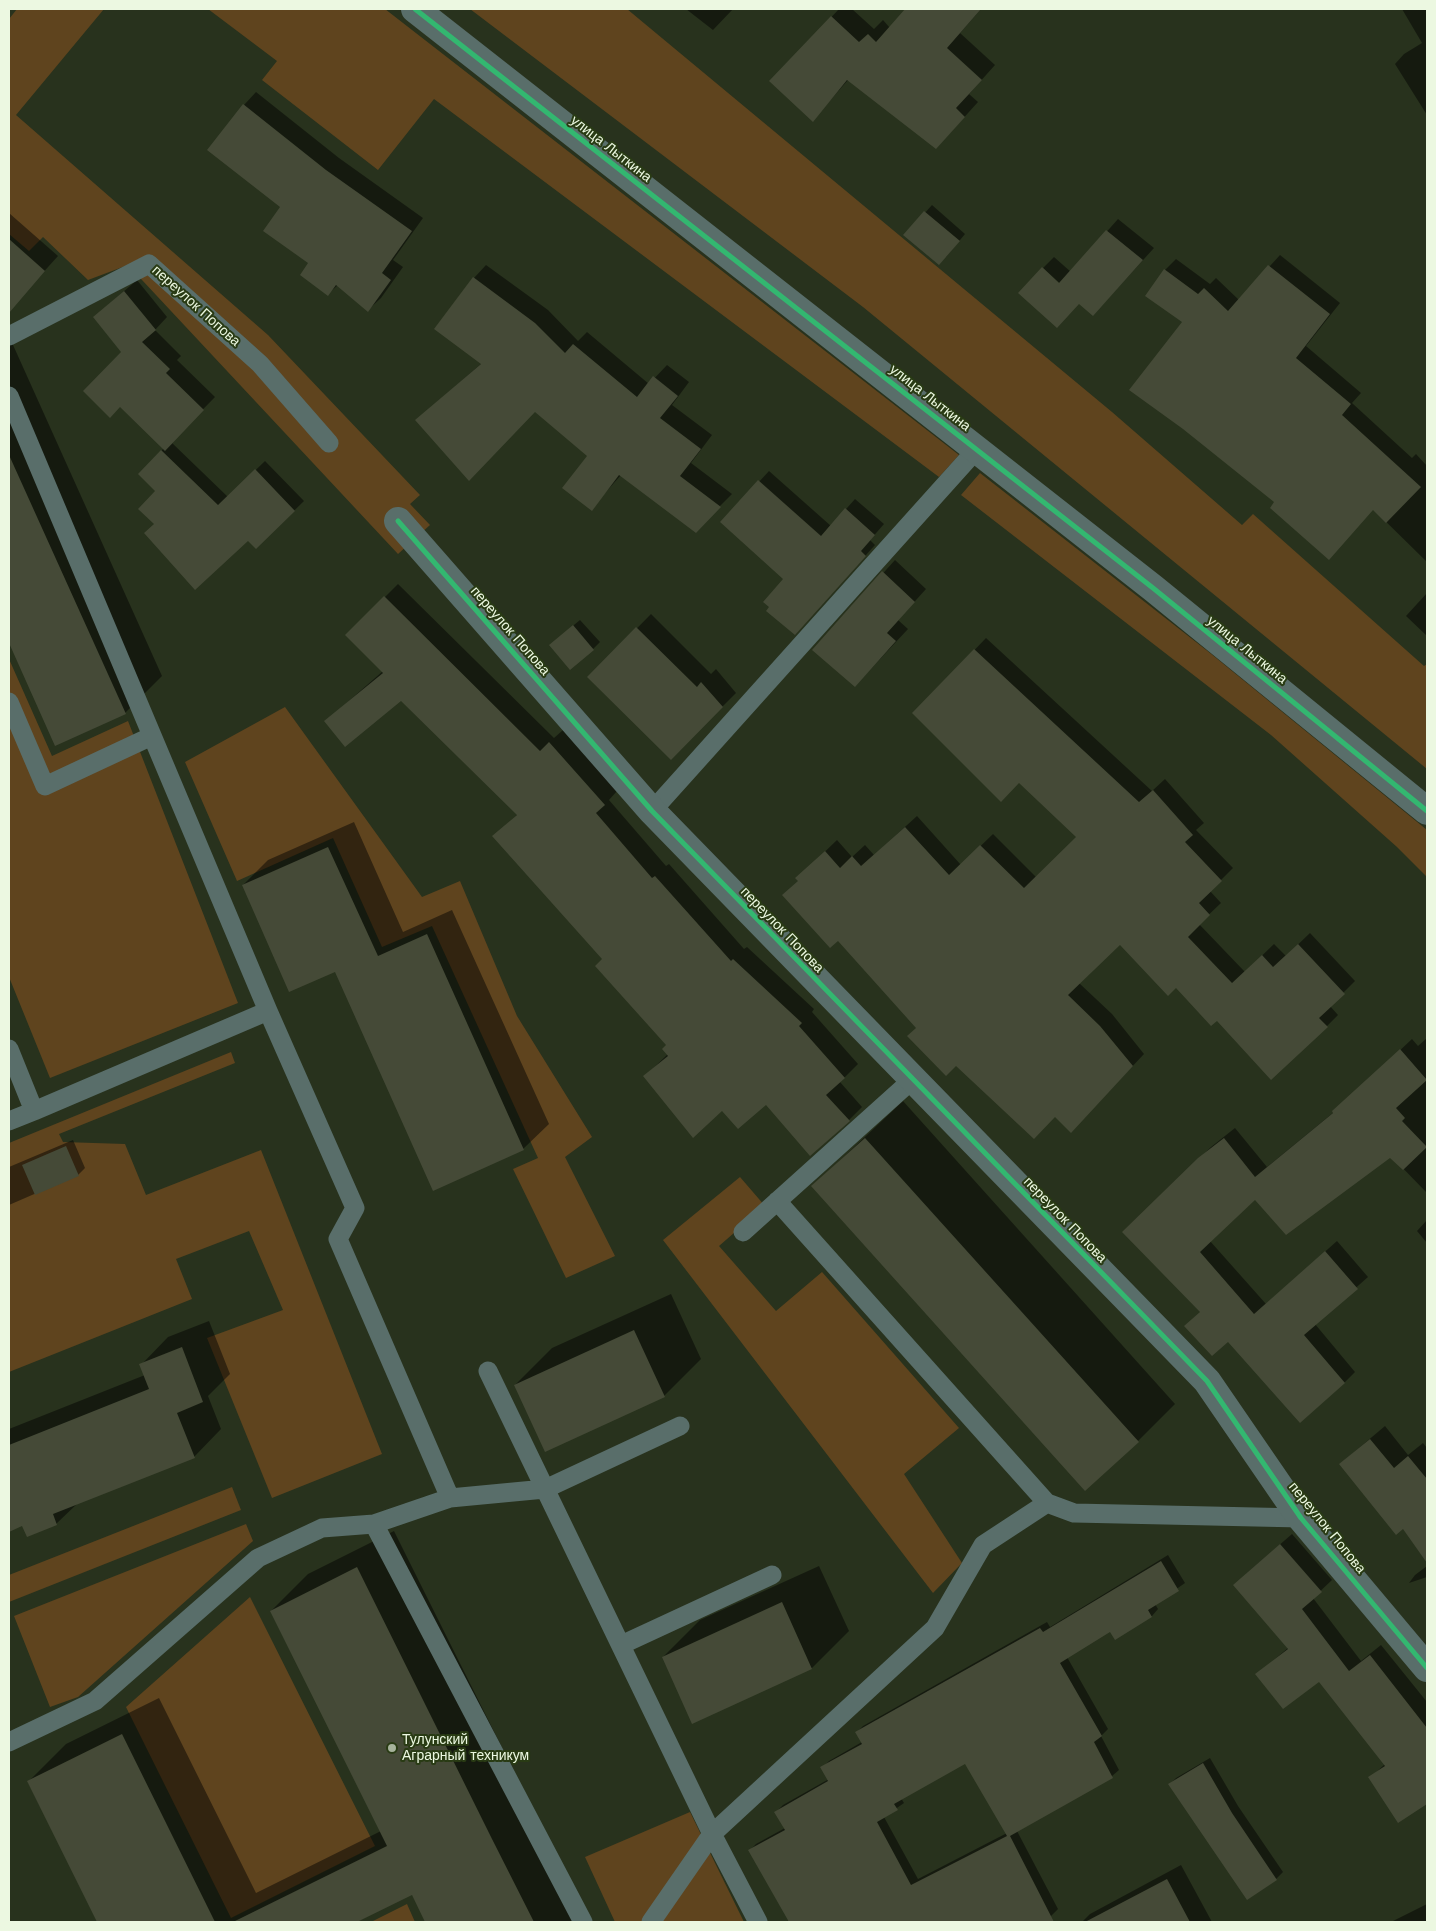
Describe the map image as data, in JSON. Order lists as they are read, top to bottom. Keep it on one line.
{"streets":{"street":["улица Лыткина","переулок Попова"]},"places":["Тулунский Аграрный техникум"]}
